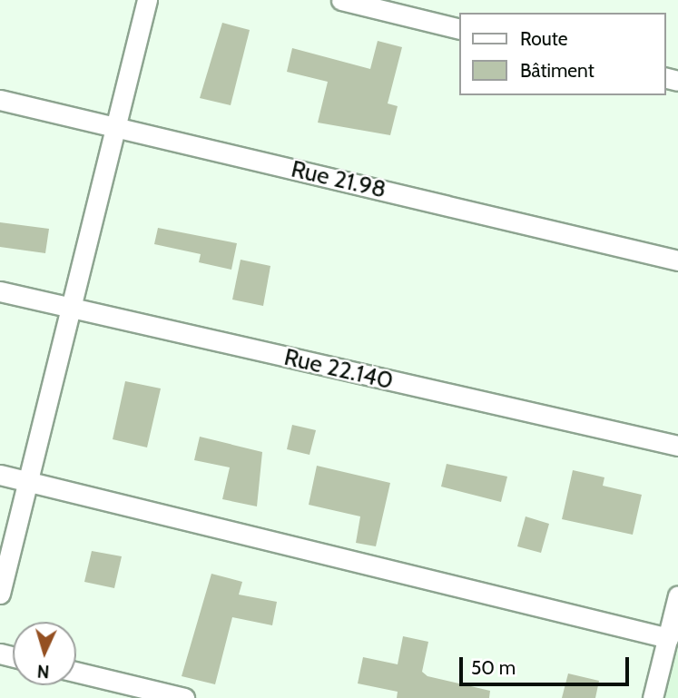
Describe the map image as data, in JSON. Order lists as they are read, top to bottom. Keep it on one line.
{"streets":{"street":["Rue 21.98","Rue 22.140"]},"legend":["Route","Bâtiment"],"scale_bar":"50 m","north":"bottom"}
